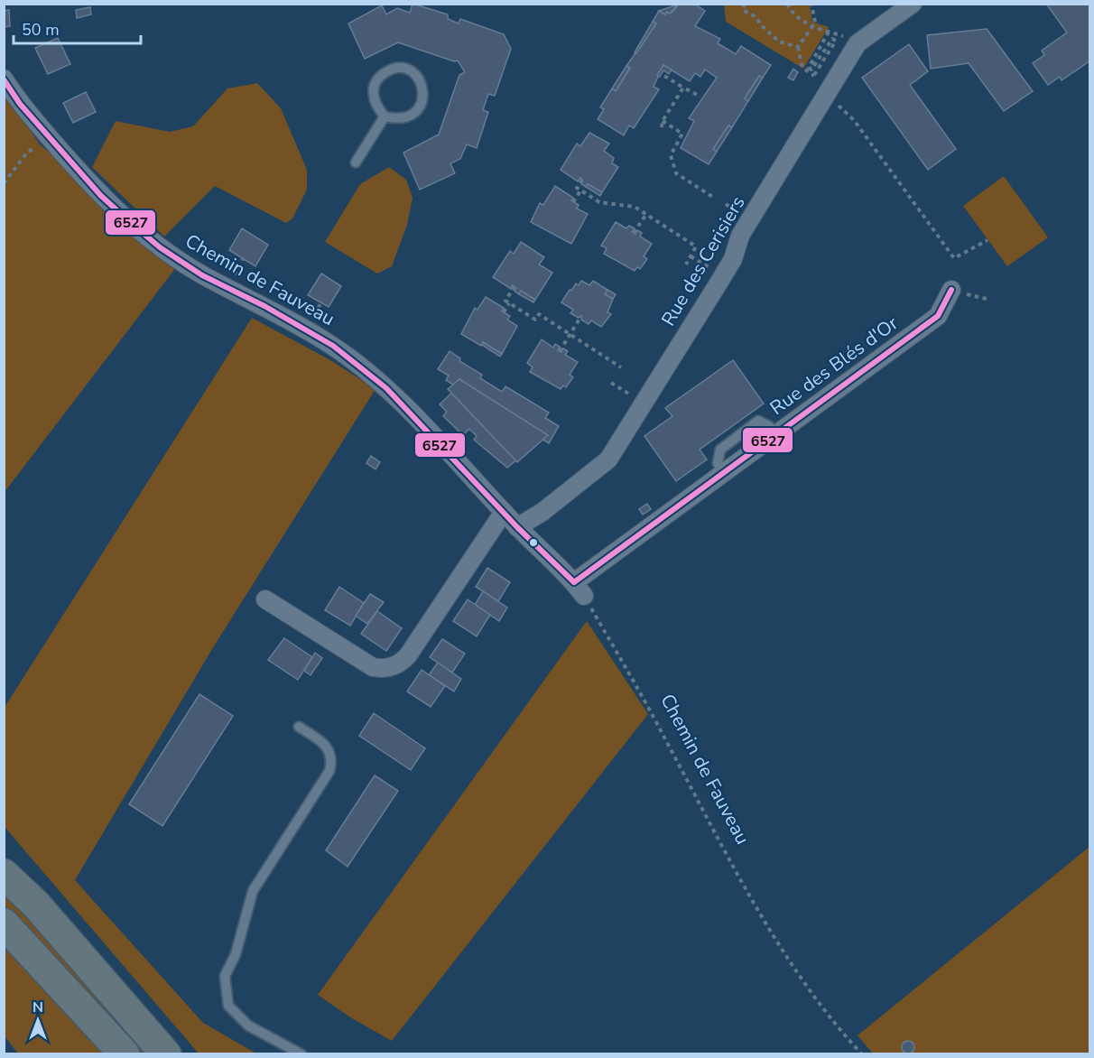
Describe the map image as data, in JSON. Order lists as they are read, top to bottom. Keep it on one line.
{"streets":{"street":["Rue des Cerisiers","Chemin de Fauveau","Rue des Blés d'Or"]},"crossings":[["Rue des Cerisiers","Chemin de Fauveau"],["Chemin de Fauveau","Rue des Blés d'Or"]],"lines":["transit line 6527"],"scale_bar":"50 m","north":"top"}
